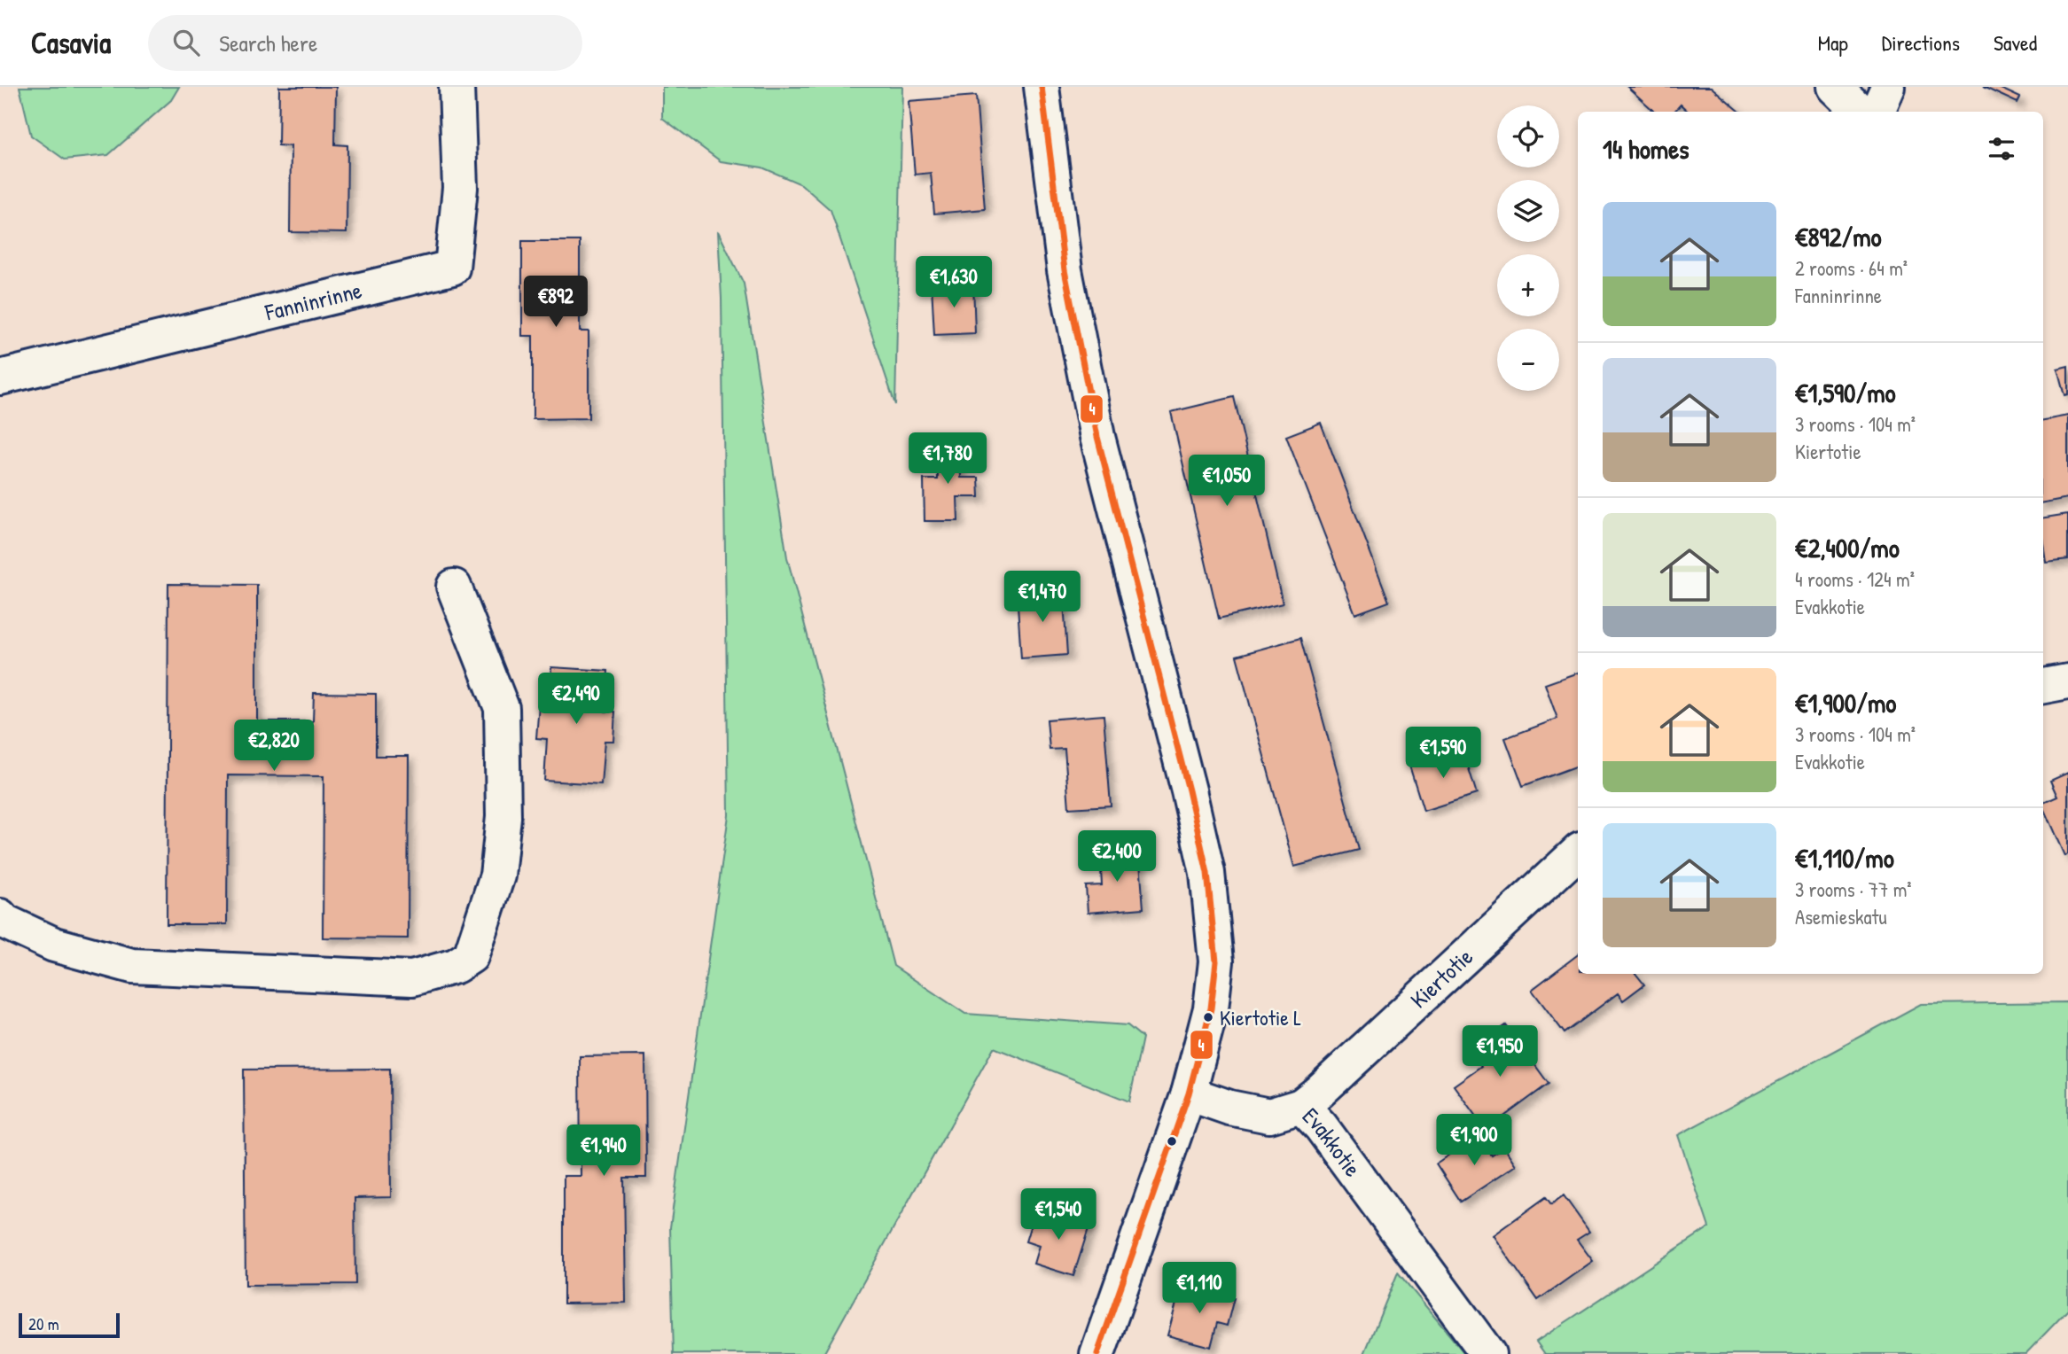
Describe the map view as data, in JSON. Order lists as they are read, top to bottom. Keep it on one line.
{"streets":{"street":["Fanninrinne","Kiertotie","Evakkotie"]},"crossings":[["Kiertotie","Evakkotie"]],"places":["Kiertotie L"],"lines":["transit line 4"],"scale_bar":"20 m","page":{"header":"Casavia","search":"Search here","nav":["Map","Directions","Saved"],"map_buttons":["+","−"],"heading":"14 homes","list":[{"name":"€892/mo","note":"2 rooms · 64 m² · Fanninrinne"},{"name":"€1,590/mo","note":"3 rooms · 104 m² · Kiertotie"},{"name":"€2,400/mo","note":"4 rooms · 124 m² · Evakkotie"},{"name":"€1,900/mo","note":"3 rooms · 104 m² · Evakkotie"},{"name":"€1,110/mo","note":"3 rooms · 77 m² · Asemieskatu"}],"price":["€1,630","€892","€1,780","€1,050","€1,470","€2,490","€2,820","€1,590","€2,400","€1,950","€1,900","€1,940","€1,540","€1,110"],"scale":"20 m"}}
